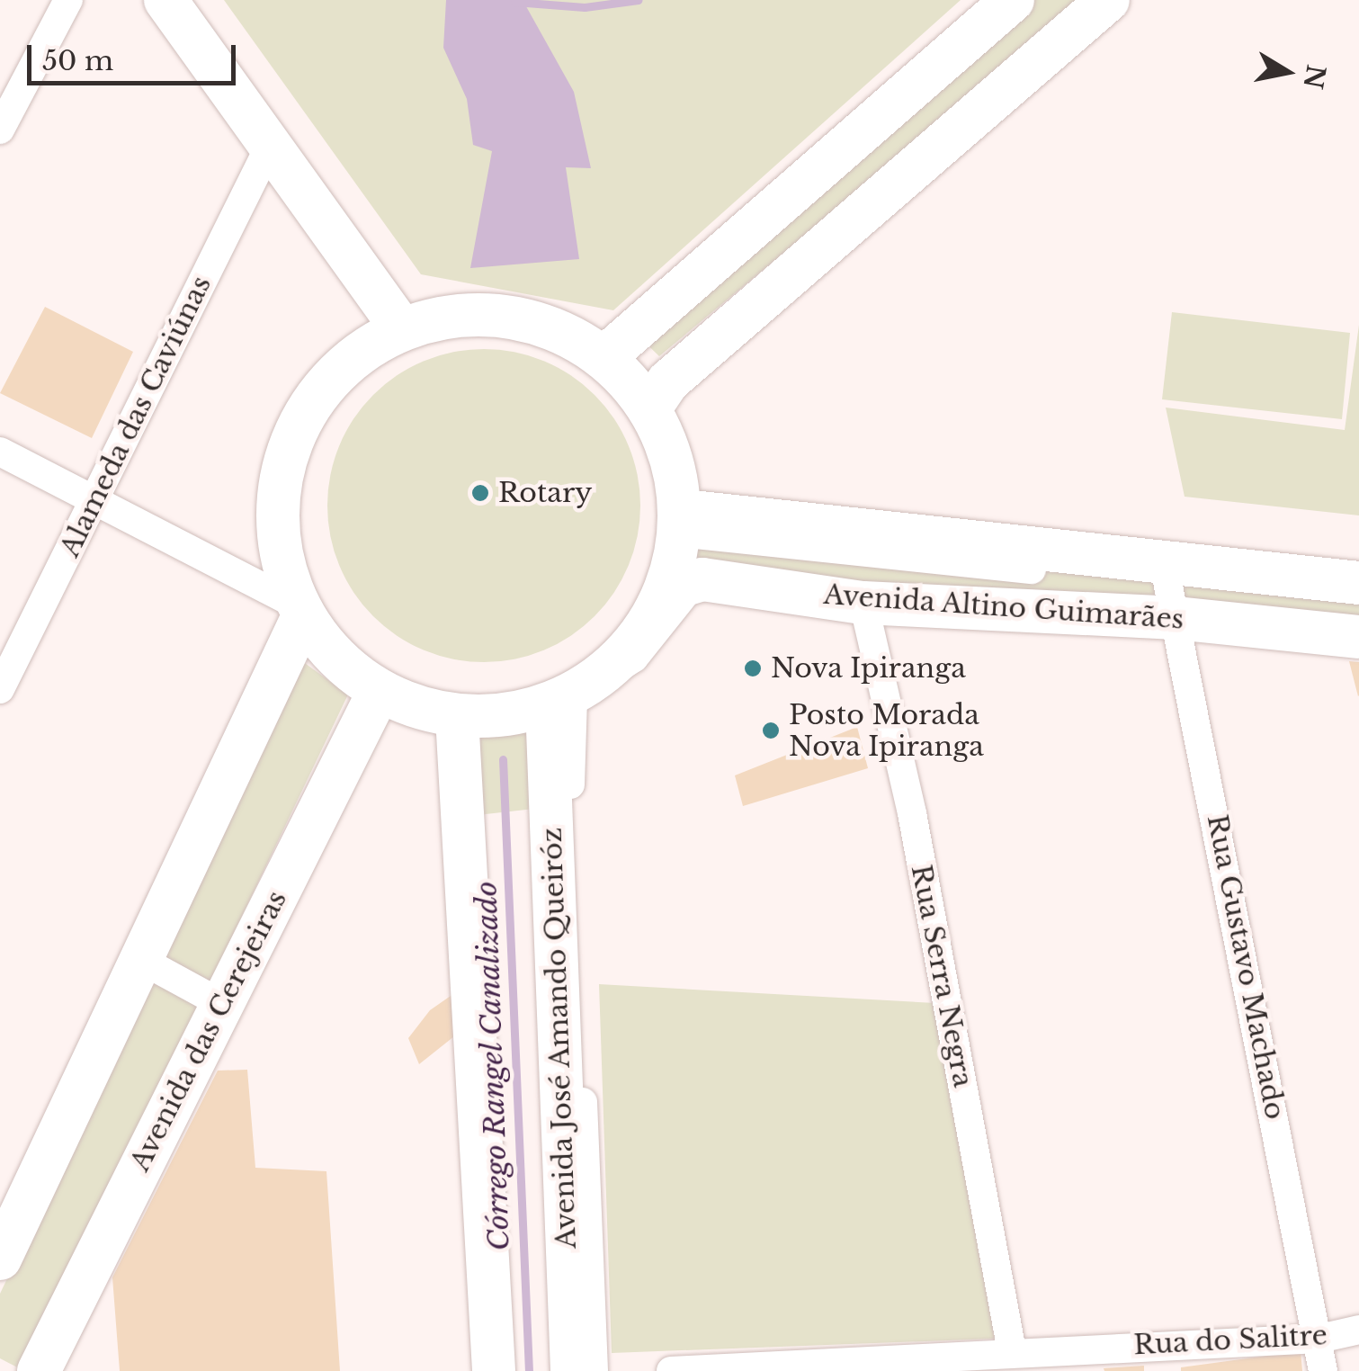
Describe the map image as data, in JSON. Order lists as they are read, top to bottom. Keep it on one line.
{"streets":{"main road":["Avenida Altino Guimarães","Avenida das Cerejeiras","Avenida José Amando Queiróz"],"street":["Alameda das Caviúnas","Rua Gustavo Machado","Rua Serra Negra","Rua do Salitre"]},"crossings":[["Avenida Altino Guimarães","Rua Gustavo Machado"],["Avenida Altino Guimarães","Rua Serra Negra"],["Rua Gustavo Machado","Rua do Salitre"],["Rua Serra Negra","Rua do Salitre"]],"water":["Córrego Rangel Canalizado"],"places":["Rotary","Nova Ipiranga","Posto Morada Nova Ipiranga"],"scale_bar":"50 m","north":"right"}
